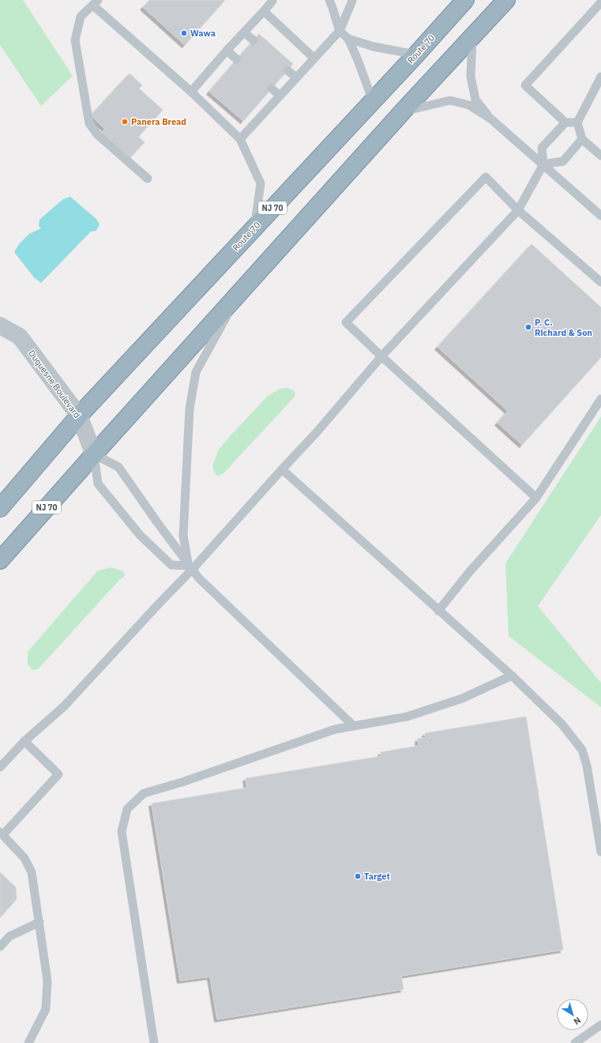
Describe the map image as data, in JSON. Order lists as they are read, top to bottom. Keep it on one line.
{"streets":{"highway":["Route 70","NJ 70"],"street":["Duquesne Boulevard"]},"crossings":[["Route 70","NJ 70"],["Route 70","Duquesne Boulevard"],["NJ 70","Duquesne Boulevard"]],"places":["Wawa","Panera Bread","P. C. Richard & Son","Target"],"north":"bottom right"}
